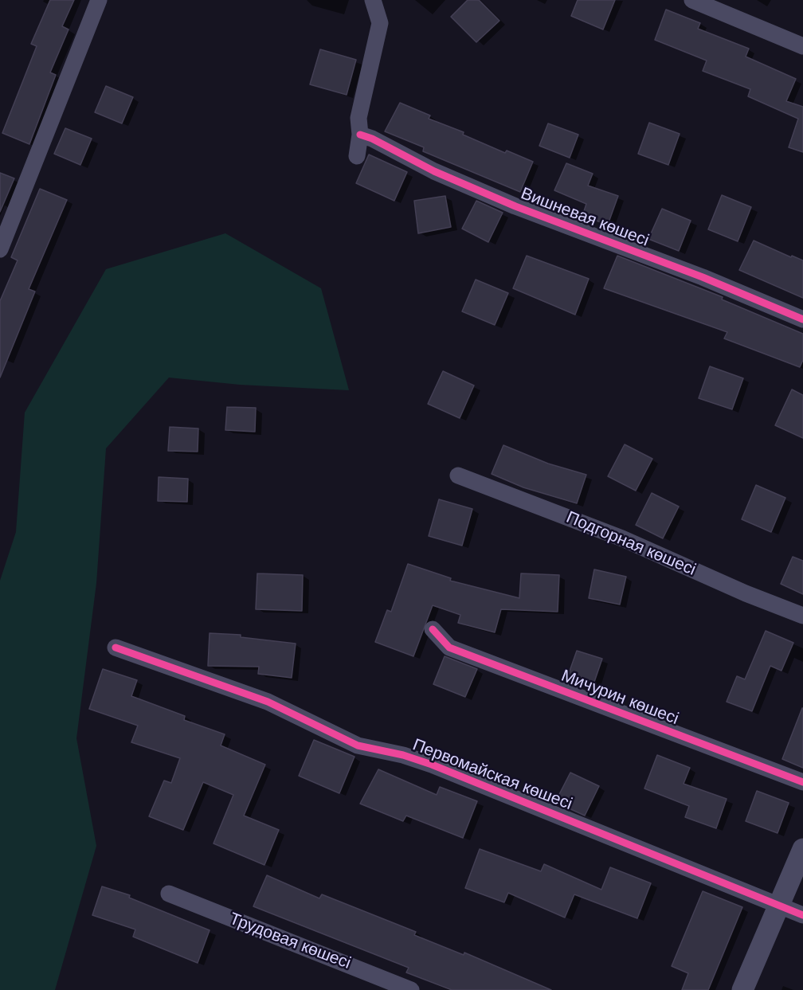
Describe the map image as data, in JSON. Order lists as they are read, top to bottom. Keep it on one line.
{"streets":{"street":["Вишневая көшесі","Подгорная көшесі","Мичурин көшесі","Первомайская көшесі","Трудовая көшесі"]}}
